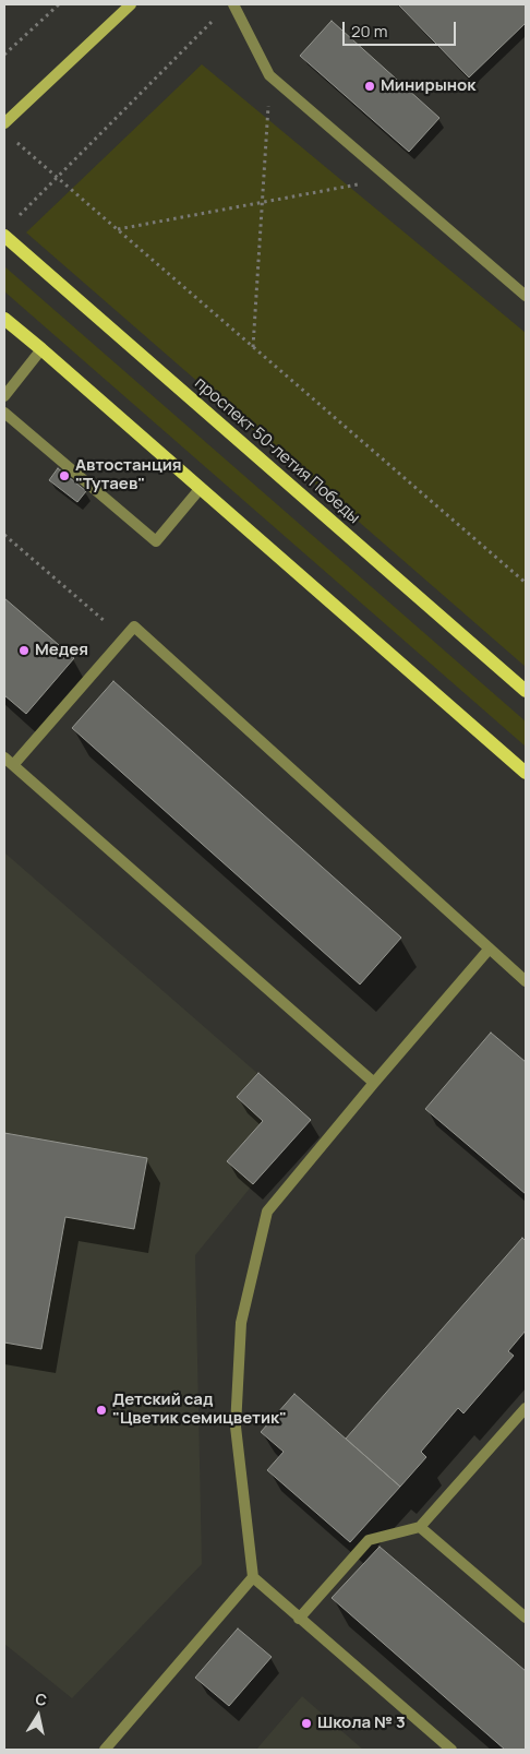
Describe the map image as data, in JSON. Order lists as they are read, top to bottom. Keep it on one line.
{"streets":{"main road":["проспект 50-летия Победы"]},"places":["Минирынок","Автостанция \"Тутаев\"","Медея","Детский сад \"Цветик семицветик\"","Школа № 3"],"scale_bar":"20 m","north":"top"}
